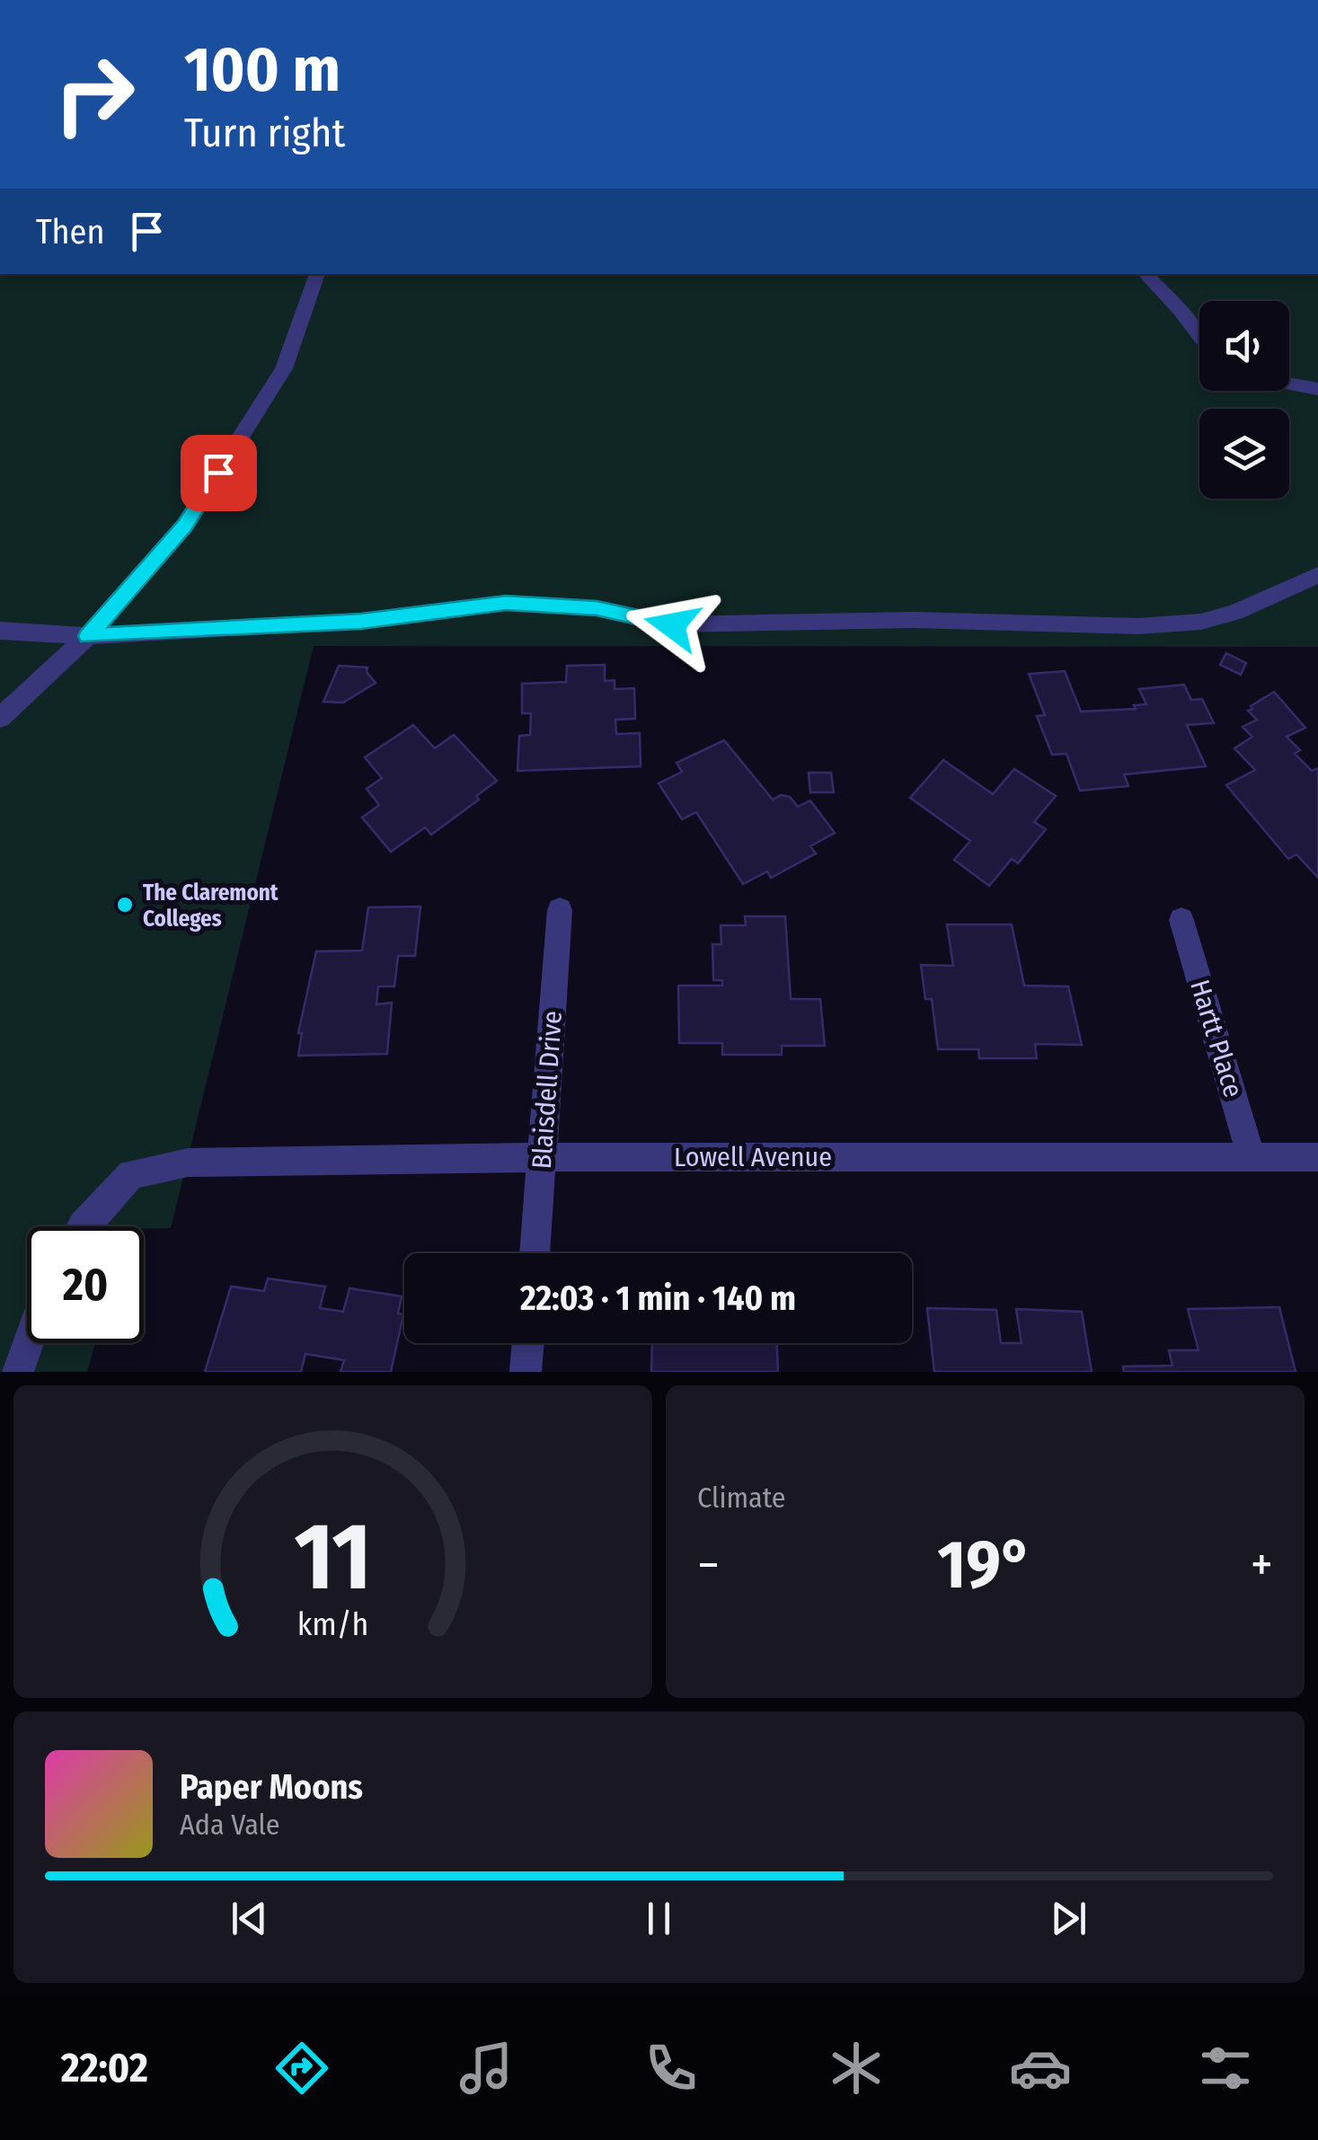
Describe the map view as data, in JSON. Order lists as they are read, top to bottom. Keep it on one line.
{"streets":{"street":["Hartt Place","Blaisdell Drive","Lowell Avenue"]},"crossings":[["Hartt Place","Lowell Avenue"],["Blaisdell Drive","Lowell Avenue"]],"places":["The Claremont Colleges"],"page":{"turn":["100 m","Turn right"],"then":"Then","limit":"20","trip":"22:03 · 1 min · 140 m","tile":"Climate","heat":["−","19°","+"],"song":["Paper Moons","Ada Vale"],"tabs":"22:02","gauge":["11","km/h"]}}
